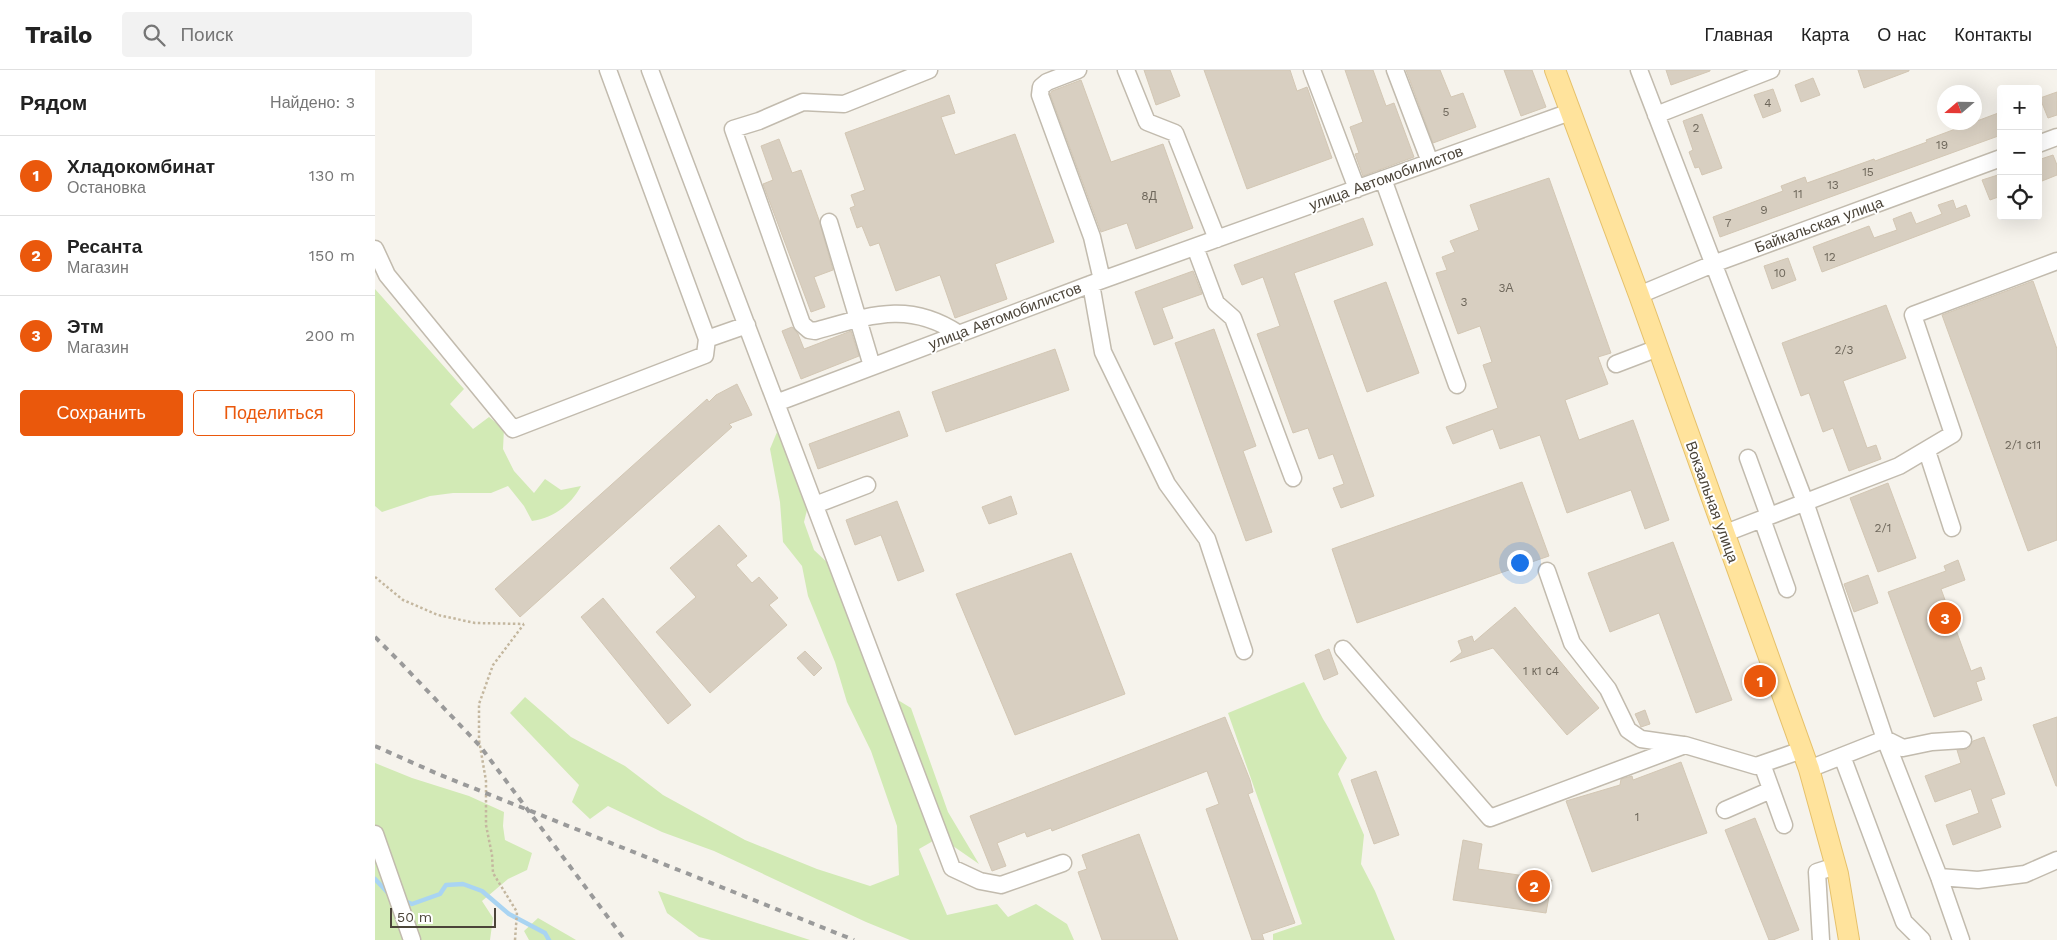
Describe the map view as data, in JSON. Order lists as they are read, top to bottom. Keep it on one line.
{"streets":{"main road":["Вокзальная улица"],"street":["улица Автомобилистов","Байкальская улица"]},"crossings":[["улица Автомобилистов","Вокзальная улица"],["Байкальская улица","Вокзальная улица"]],"house_numbers":["4","5","2","19","15","13","11","8Д","9","7","12","10","3А","3","2/3","2/1 с11","2/1","1 к1 с4","1"],"scale_bar":"50 m","north":"left","page":{"header":"Trailo","search":"Поиск","nav":["Главная","Карта","О нас","Контакты"],"heading":["Рядом","Найдено: 3"],"map_buttons":["+","−"],"list":[{"mark":"1","name":"Хладокомбинат","note":"Остановка","value":"130 m"},{"mark":"2","name":"Ресанта","note":"Магазин","value":"150 m"},{"mark":"3","name":"Этм","note":"Магазин","value":"200 m"}],"buttons":["Сохранить","Поделиться"],"pins":["3","1","2"],"scale":"50 m"}}
